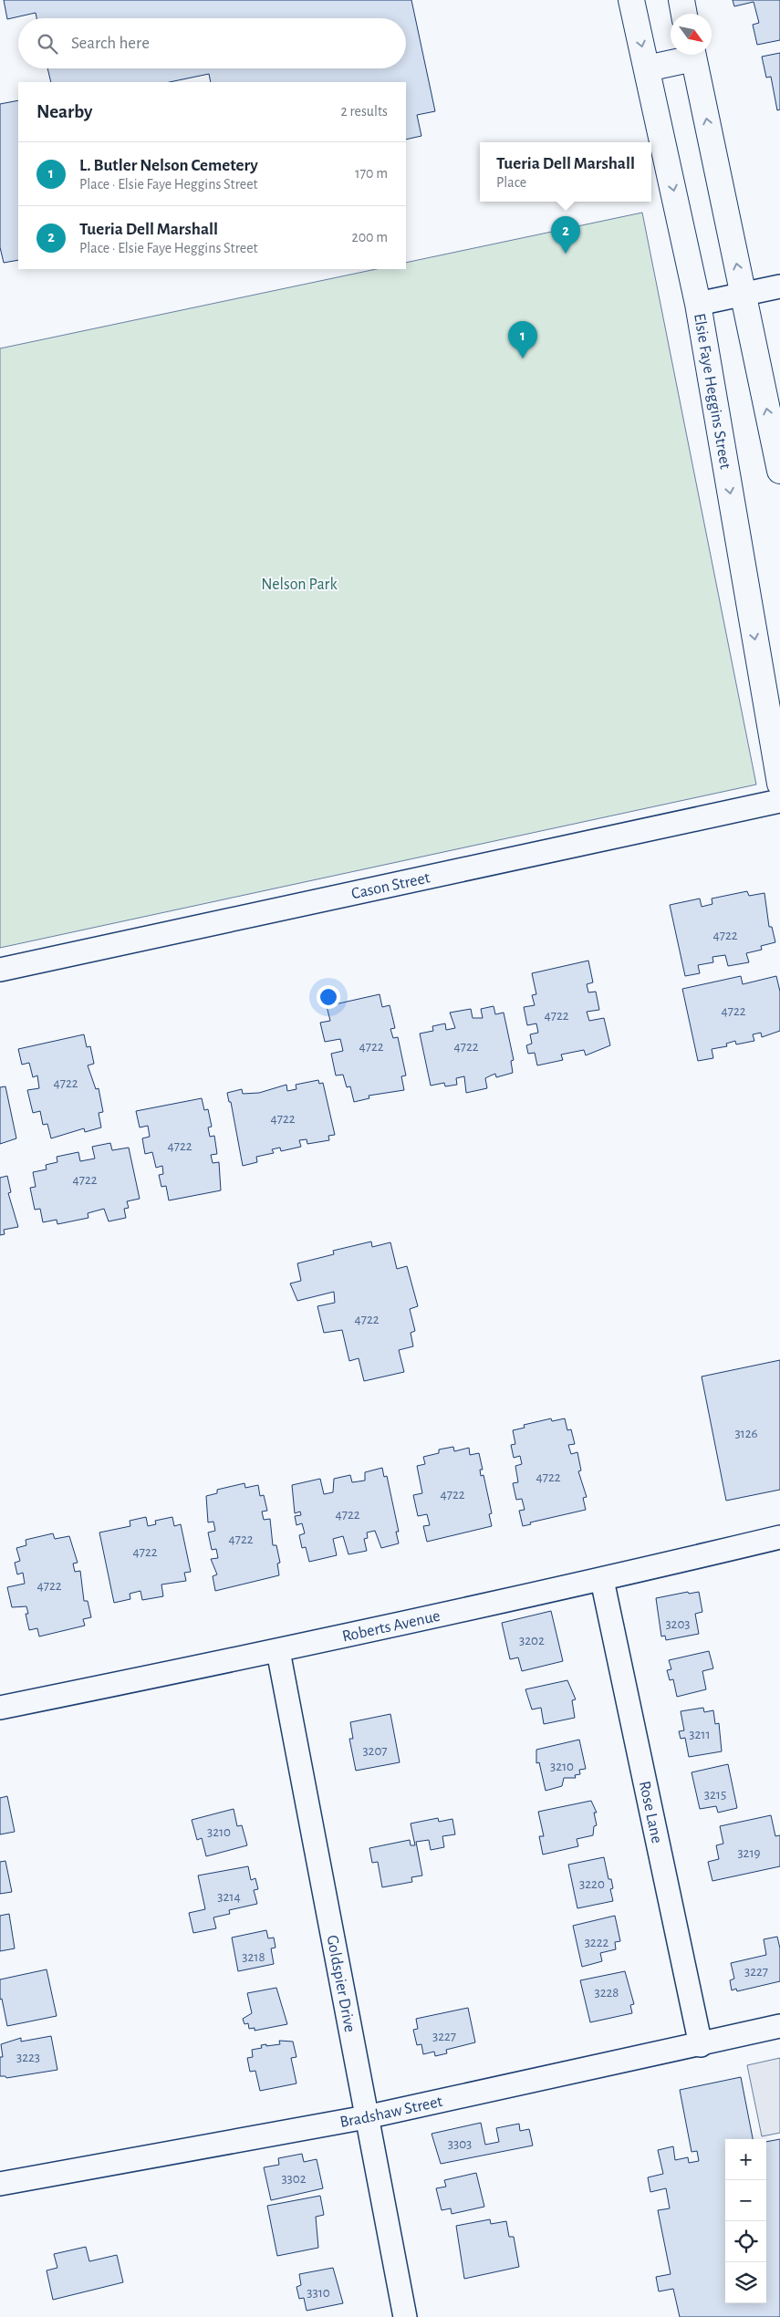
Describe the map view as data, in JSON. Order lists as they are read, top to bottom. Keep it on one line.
{"streets":{"main road":["Elsie Faye Heggins Street"],"street":["Cason Street","Roberts Avenue","Rose Lane","Goldspier Drive","Bradshaw Street"]},"crossings":[["Roberts Avenue","Rose Lane"],["Roberts Avenue","Goldspier Drive"],["Rose Lane","Bradshaw Street"],["Goldspier Drive","Bradshaw Street"]],"parks":["Nelson Park"],"house_numbers":["4722","4722","4722","4722","4722","4722","4722","4722","4722","4722","3126","4722","4722","4722","4722","4722","4722","3203","3202","3211","3207","3210","3215","3210","3219","3220","3214","3222","3218","3227","3228","3227","3223","3303","3302","3310"],"north":"bottom right","page":{"search":"Search here","heading":["Nearby","2 results"],"list":[{"mark":"1","name":"L. Butler Nelson Cemetery","note":"Place · Elsie Faye Heggins Street","value":"170 m"},{"mark":"2","name":"Tueria Dell Marshall","note":"Place · Elsie Faye Heggins Street","value":"200 m"}],"popup":["Tueria Dell Marshall","Place"],"pins":["2","1"],"map_buttons":["+","−"]}}
